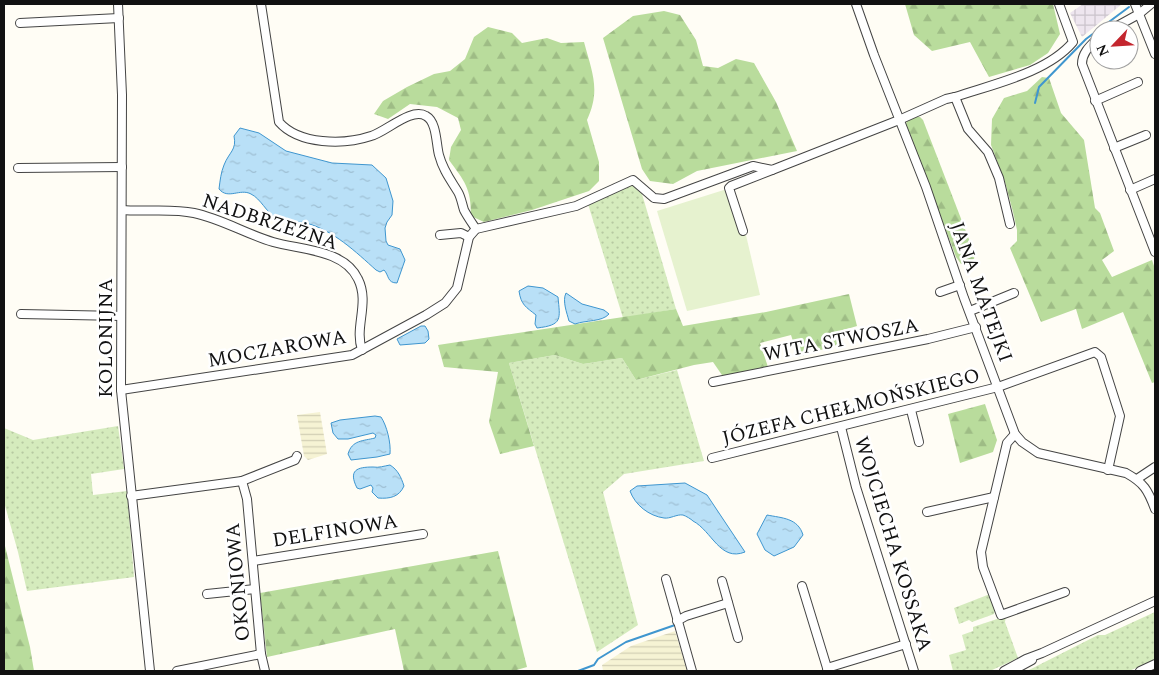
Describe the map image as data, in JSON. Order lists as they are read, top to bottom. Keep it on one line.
{"streets":{"street":["NADBRZEŻNA","JANA MATEJKI","KOLONIJNA","WITA STWOSZA","MOCZAROWA","JÓZEFA CHEŁMOŃSKIEGO","DELFINOWA","WOJCIECHA KOSSAKA","OKONIOWA"]},"crossings":[["NADBRZEŻNA","KOLONIJNA"],["NADBRZEŻNA","MOCZAROWA"],["JANA MATEJKI","WITA STWOSZA"],["JANA MATEJKI","JÓZEFA CHEŁMOŃSKIEGO"],["KOLONIJNA","MOCZAROWA"],["JÓZEFA CHEŁMOŃSKIEGO","WOJCIECHA KOSSAKA"],["DELFINOWA","OKONIOWA"]],"north":"bottom left"}
